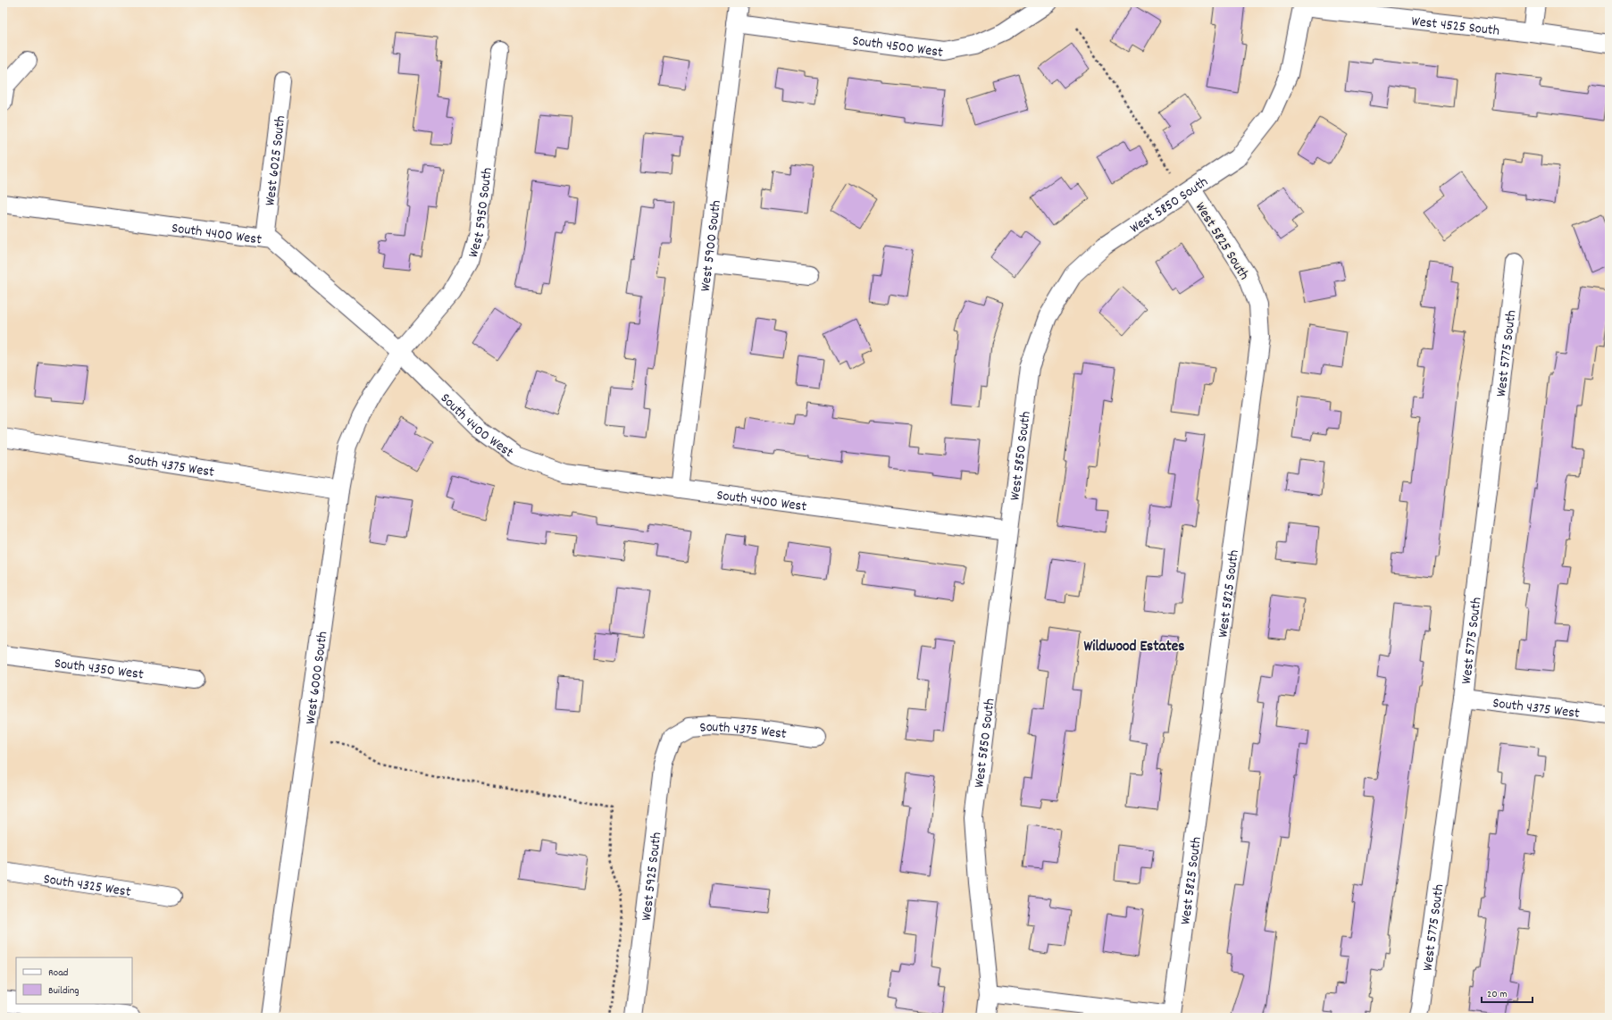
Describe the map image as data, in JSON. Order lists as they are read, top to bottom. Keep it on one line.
{"streets":{"street":["West 4525 South","South 4500 West","West 6025 South","West 5850 South","West 5950 South","South 4400 West","West 5825 South","West 5900 South","West 5775 South","South 4375 West","South 4350 West","West 6000 South","West 5925 South","South 4325 West"]},"crossings":[["West 4525 South","West 5850 South"],["South 4500 West","West 5900 South"],["West 6025 South","South 4400 West"],["West 5850 South","South 4400 West"],["West 5850 South","West 5825 South"],["West 5950 South","South 4400 West"],["West 5950 South","West 6000 South"],["South 4400 West","West 5900 South"],["South 4400 West","West 6000 South"],["West 5775 South","South 4375 West"],["South 4375 West","West 6000 South"],["South 4375 West","West 5925 South"]],"districts":["Wildwood Estates"],"legend":["Road","Building"],"scale_bar":"20 m"}
